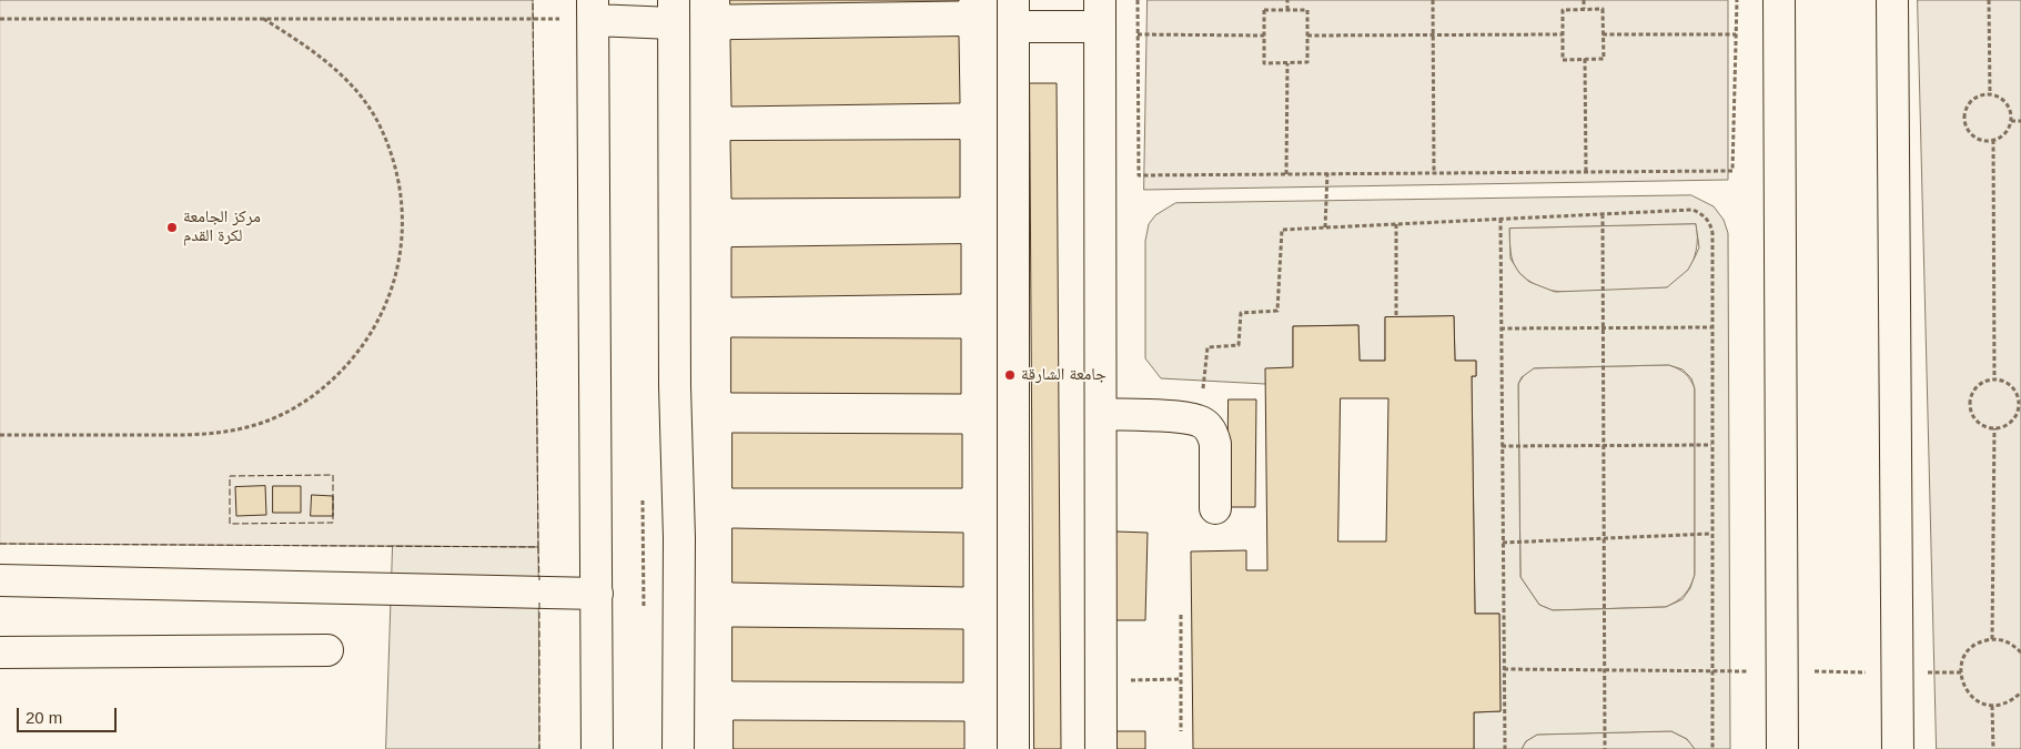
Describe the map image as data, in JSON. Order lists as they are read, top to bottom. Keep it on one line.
{"places":["مركز الجامعة لكرة القدم","جامعة الشارقة"],"scale_bar":"20 m"}
